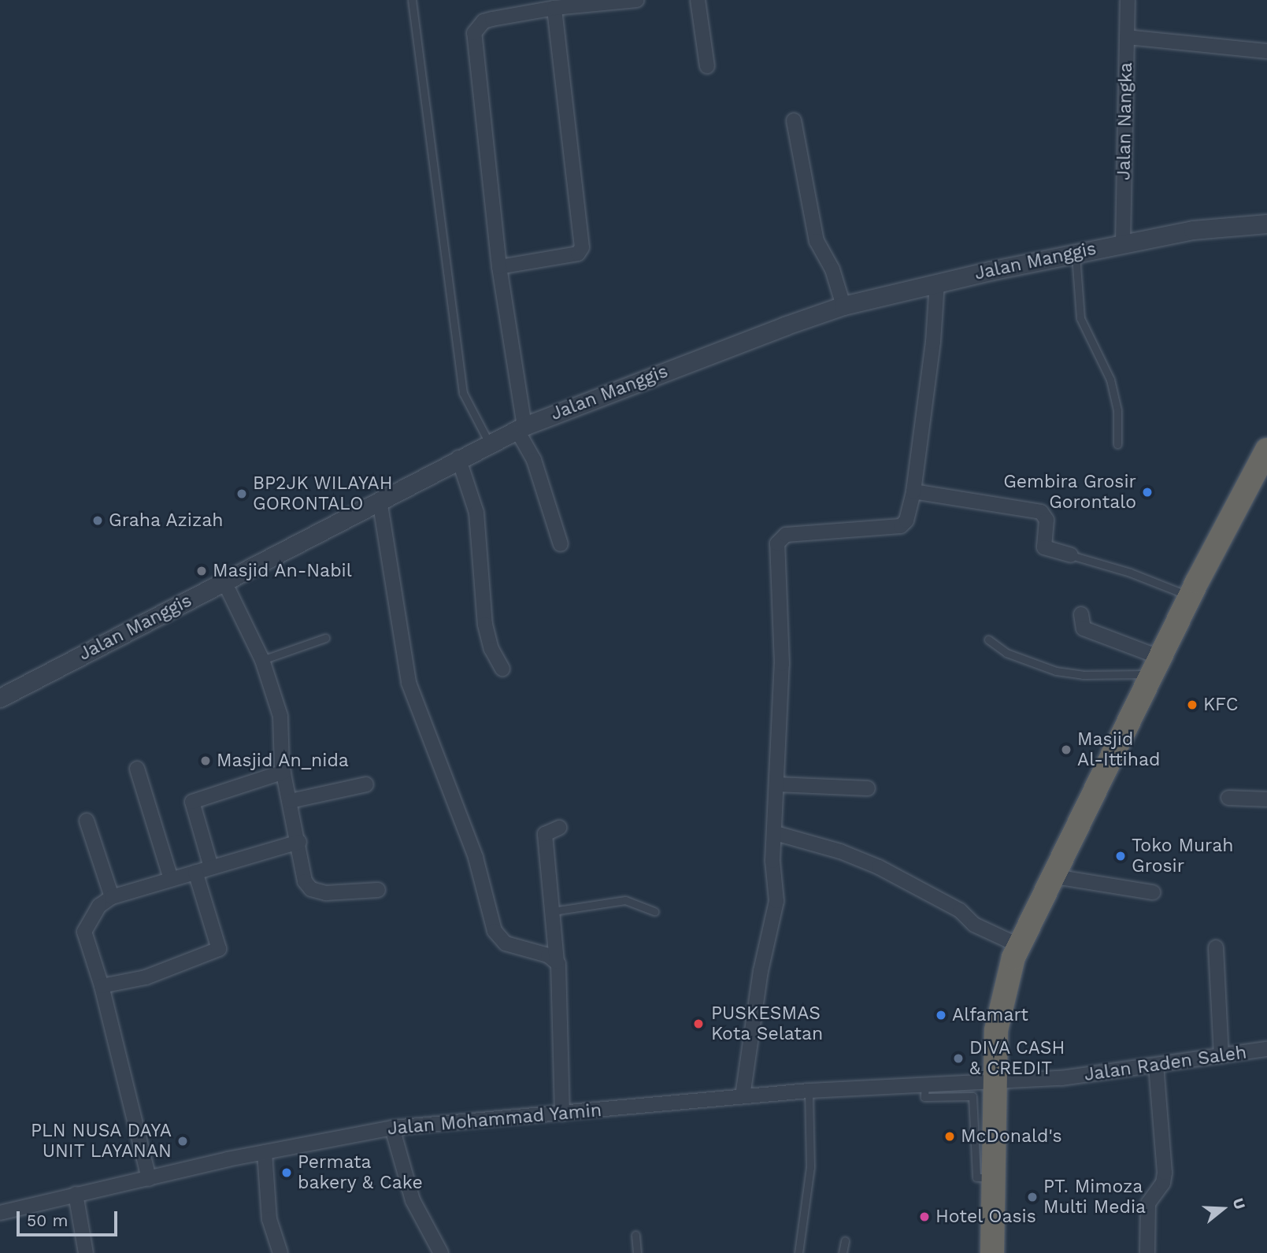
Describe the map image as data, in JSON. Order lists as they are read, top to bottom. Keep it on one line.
{"streets":{"street":["Jalan Nangka","Jalan Manggis","Jalan Raden Saleh","Jalan Mohammad Yamin"]},"crossings":[["Jalan Nangka","Jalan Manggis"],["Jalan Raden Saleh","Jalan Mohammad Yamin"]],"places":["Gembira Grosir Gorontalo","BP2JK WILAYAH GORONTALO","Graha Azizah","Masjid An-Nabil","KFC","Masjid Al-Ittihad","Masjid An_nida","Toko Murah Grosir","Alfamart","PUSKESMAS Kota Selatan","DIVA CASH & CREDIT","McDonald's","PLN NUSA DAYA UNIT LAYANAN","Permata bakery & Cake","PT. Mimoza Multi Media","Hotel Oasis"],"scale_bar":"50 m","north":"right"}
